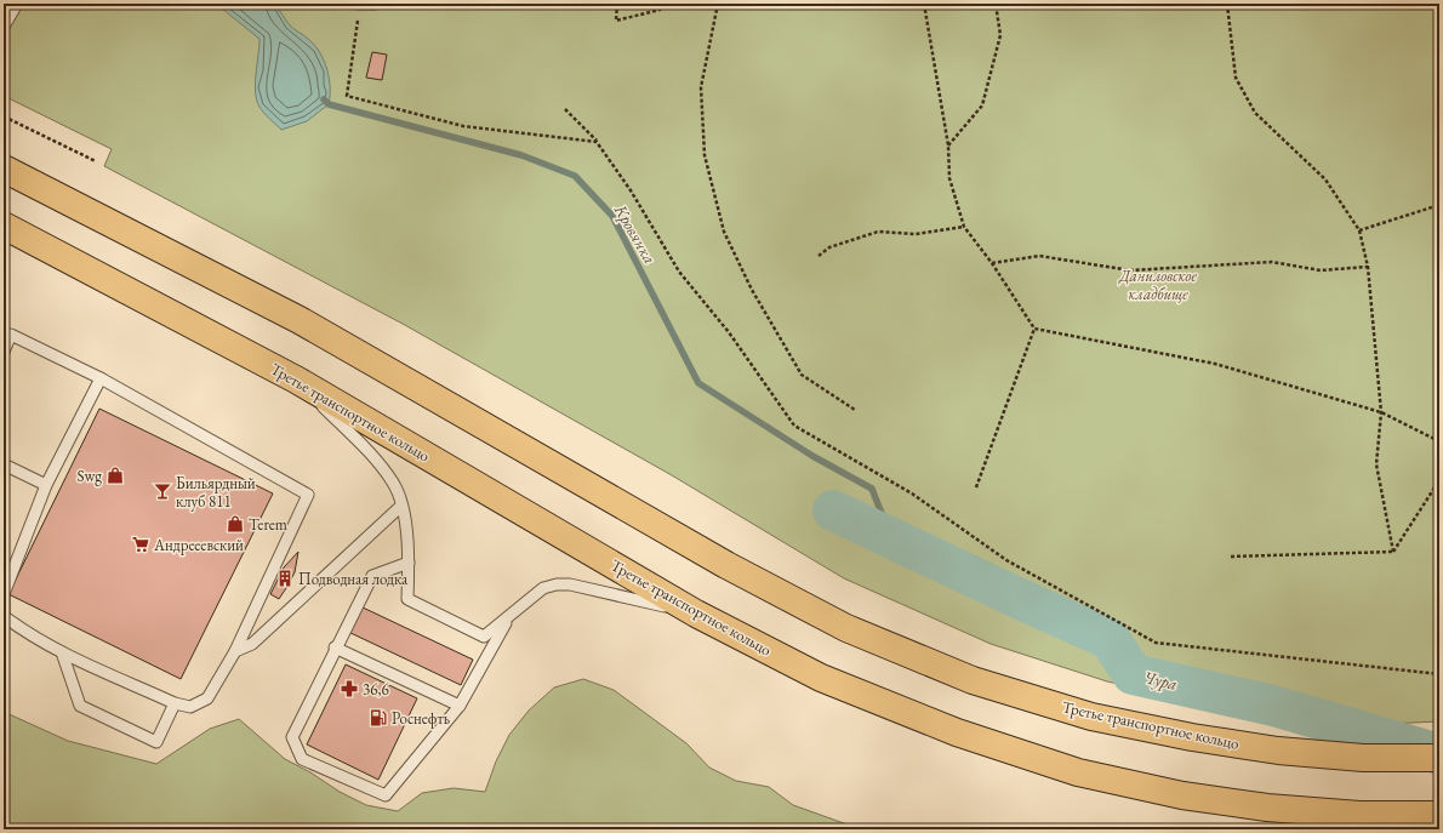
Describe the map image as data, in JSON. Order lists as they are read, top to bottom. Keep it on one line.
{"streets":{"main road":["Третье транспортное кольцо"]},"water":["Кровянка","Чура"],"parks":["Даниловское кладбище"],"places":{"shop":["Swg","Terem"],"bar":["Бильярдный клуб 811"],"supermarket":["Андрееевский"],"building":["Подводная лодка"],"pharmacy":["36,6"],"fuel station":["Роснефть"]}}
